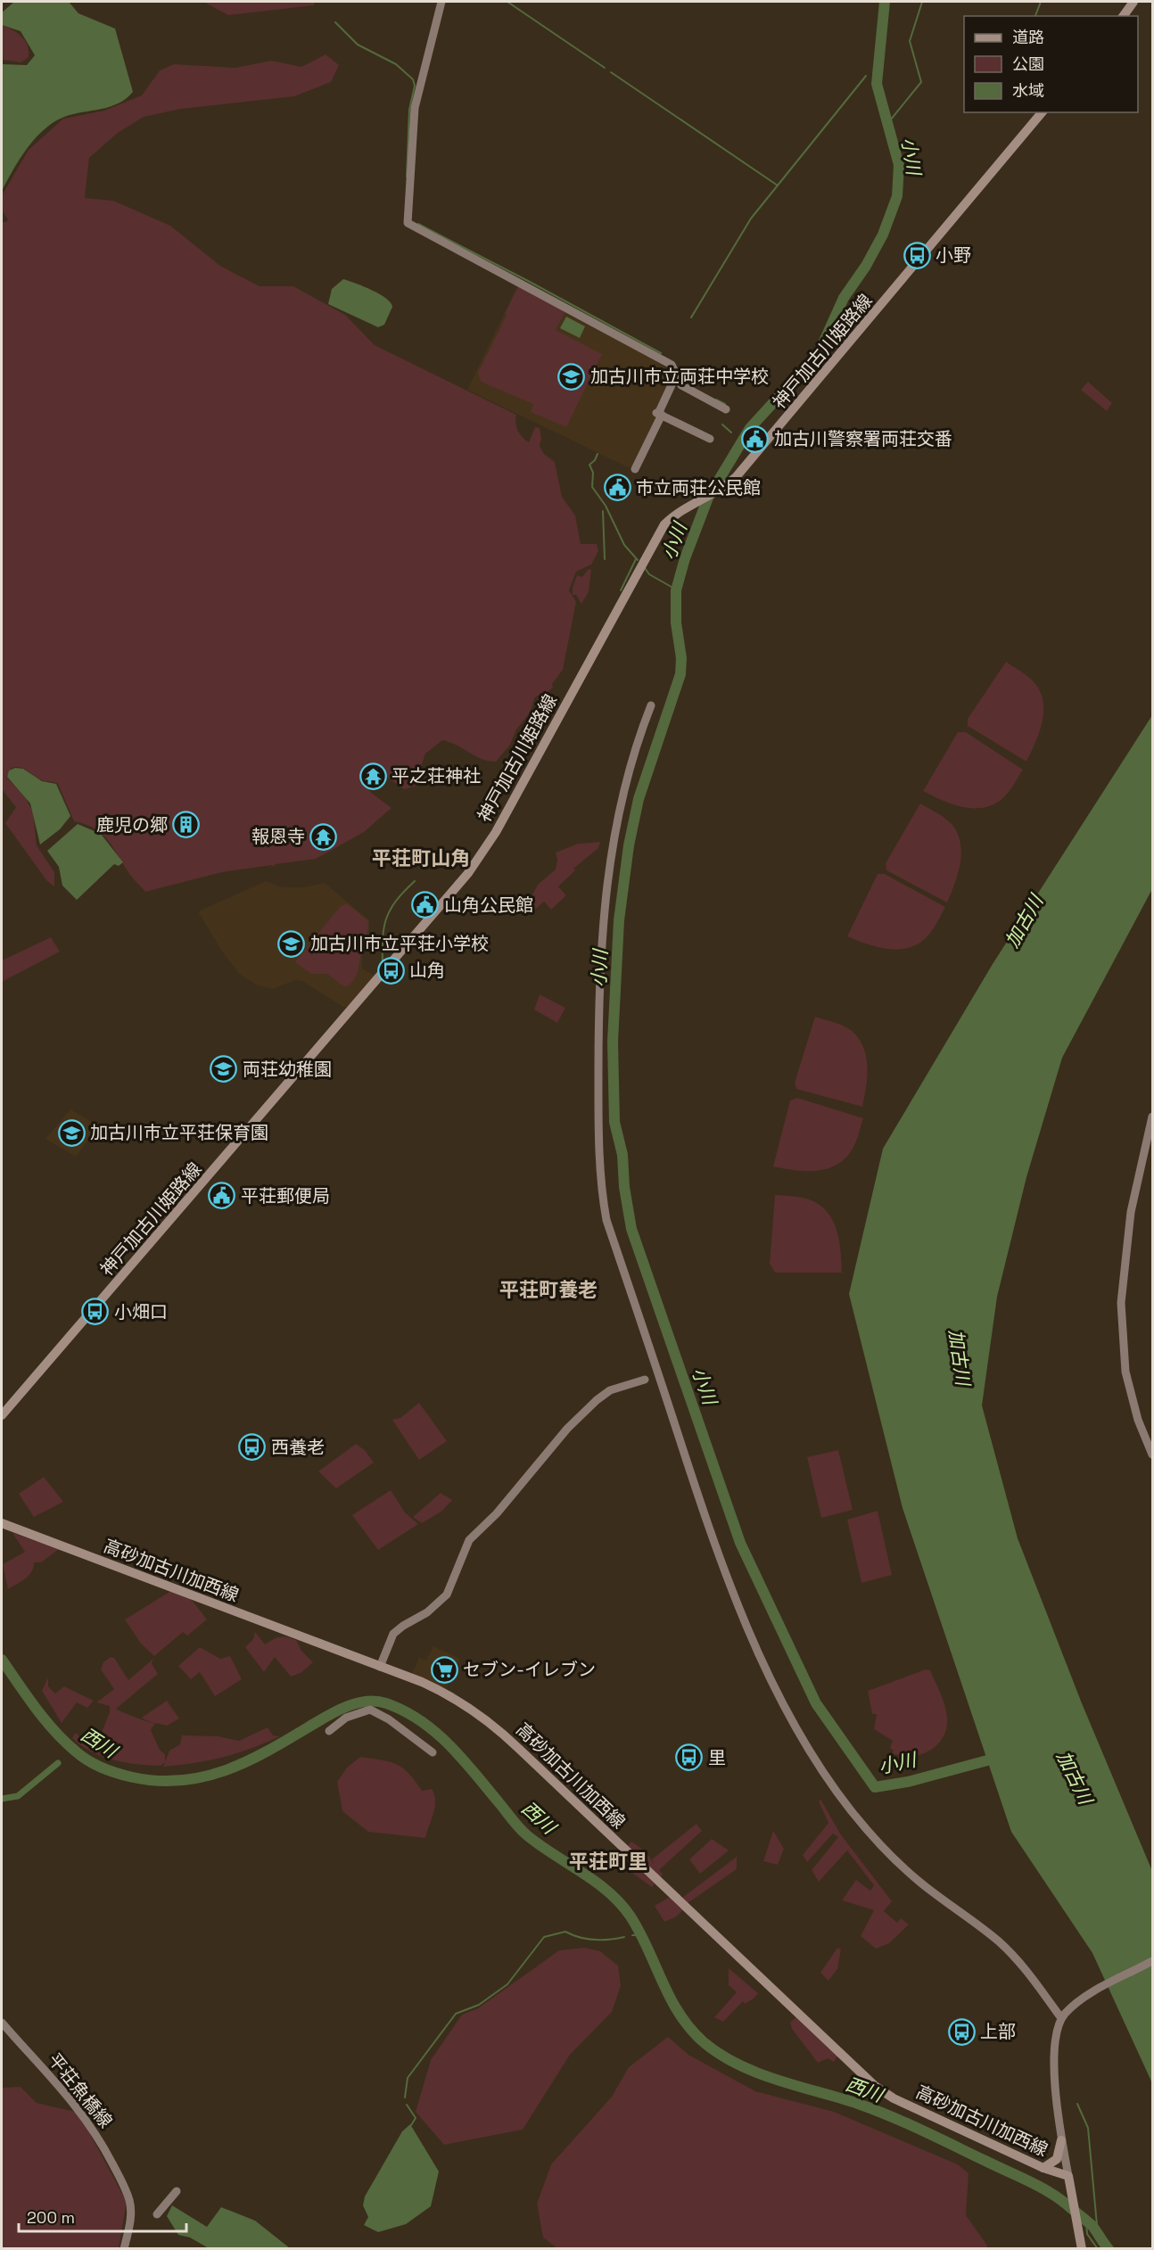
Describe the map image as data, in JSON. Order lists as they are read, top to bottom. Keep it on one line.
{"streets":{"main road":["神戸加古川姫路線","高砂加古川加西線"],"street":["平荘魚橋線"]},"districts":["平荘町山角","平荘町養老","平荘町里"],"water":["小川","加古川","西川"],"places":{"bus stop":["小野","山角","小畑口","西養老","里","上部"],"school or university":["加古川市立両荘中学校","加古川市立平荘小学校","両荘幼稚園","加古川市立平荘保育園"],"public building":["加古川警察署両荘交番","市立両荘公民館","山角公民館","平荘郵便局"],"temple":["平之荘神社","報恩寺"],"building":["鹿児の郷"],"supermarket":["セブン-イレブン"]},"legend":["道路","公園","水域"],"scale_bar":"200 m"}
